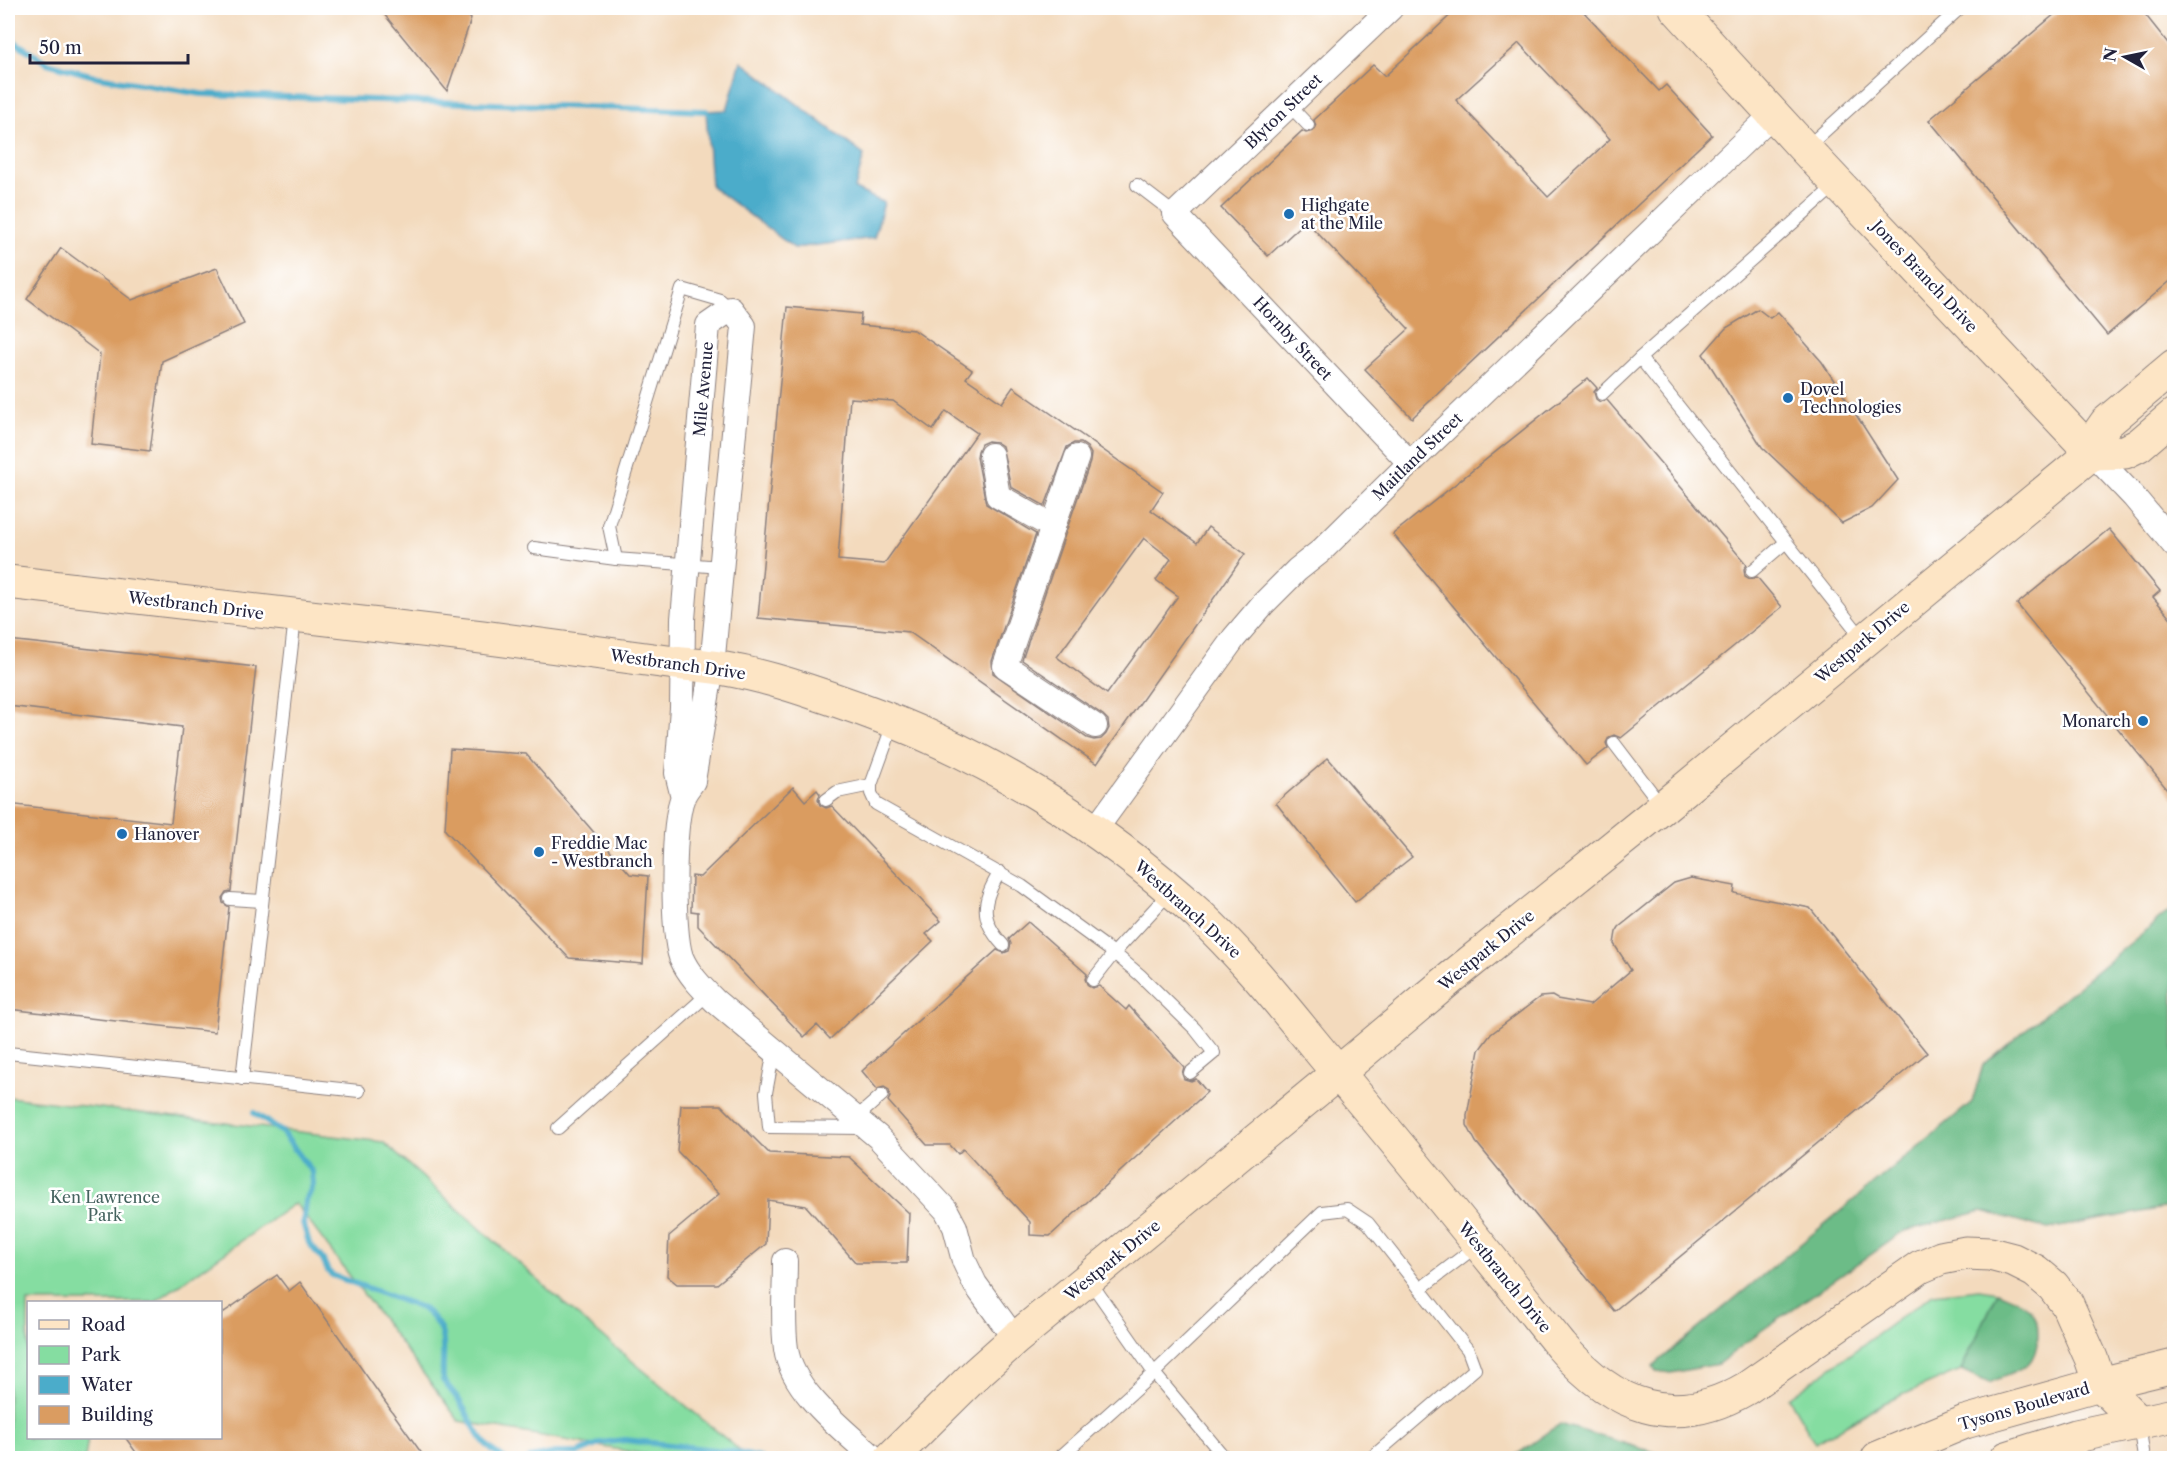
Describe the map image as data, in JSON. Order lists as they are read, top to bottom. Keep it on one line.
{"streets":{"street":["Blyton Street","Jones Branch Drive","Hornby Street","Mile Avenue","Maitland Street","Westbranch Drive","Westpark Drive","Tysons Boulevard"]},"crossings":[["Blyton Street","Hornby Street"],["Jones Branch Drive","Maitland Street"],["Jones Branch Drive","Westpark Drive"],["Hornby Street","Maitland Street"],["Mile Avenue","Westbranch Drive"],["Maitland Street","Westbranch Drive"],["Westbranch Drive","Westpark Drive"],["Westbranch Drive","Tysons Boulevard"]],"parks":["Ken Lawrence Park"],"places":["Highgate at the Mile","Dovel Technologies","Monarch","Hanover","Freddie Mac - Westbranch"],"legend":["Road","Park","Water","Building"],"scale_bar":"50 m","north":"left"}
